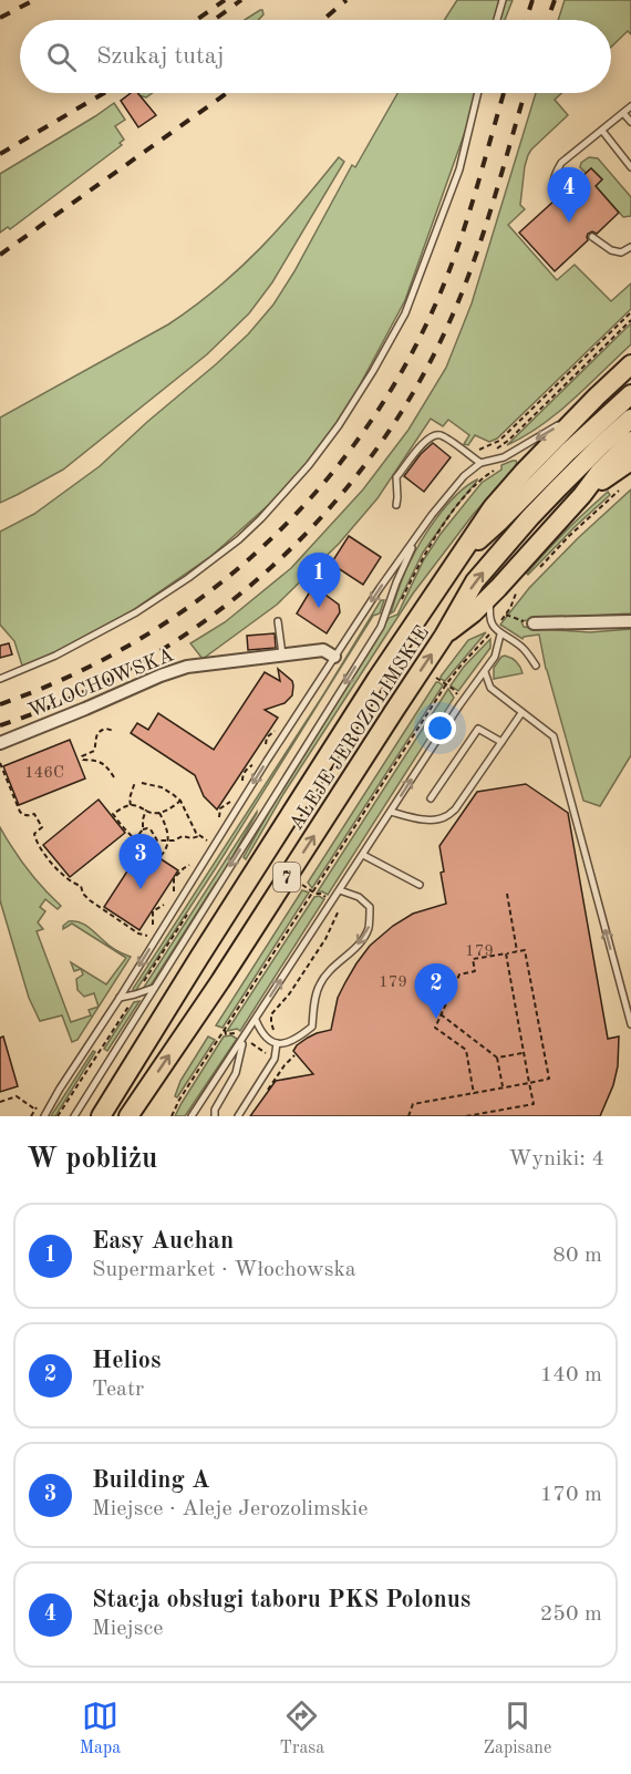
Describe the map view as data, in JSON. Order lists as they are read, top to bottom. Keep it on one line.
{"streets":{"main road":["ALEJE JEROZOLIMSKIE","7"],"street":["WŁOCHOWSKA"]},"crossings":[["ALEJE JEROZOLIMSKIE","7"]],"house_numbers":["146C","179","179"],"page":{"search":"Szukaj tutaj","pins":["4","1","3","2"],"heading":["W pobliżu","Wyniki: 4"],"list":[{"mark":"1","name":"Easy Auchan","note":"Supermarket · Włochowska","value":"80 m"},{"mark":"2","name":"Helios","note":"Teatr","value":"140 m"},{"mark":"3","name":"Building A","note":"Miejsce · Aleje Jerozolimskie","value":"170 m"},{"mark":"4","name":"Stacja obsługi taboru PKS Polonus","note":"Miejsce","value":"250 m"}],"nav":["Mapa","Trasa","Zapisane"]}}
